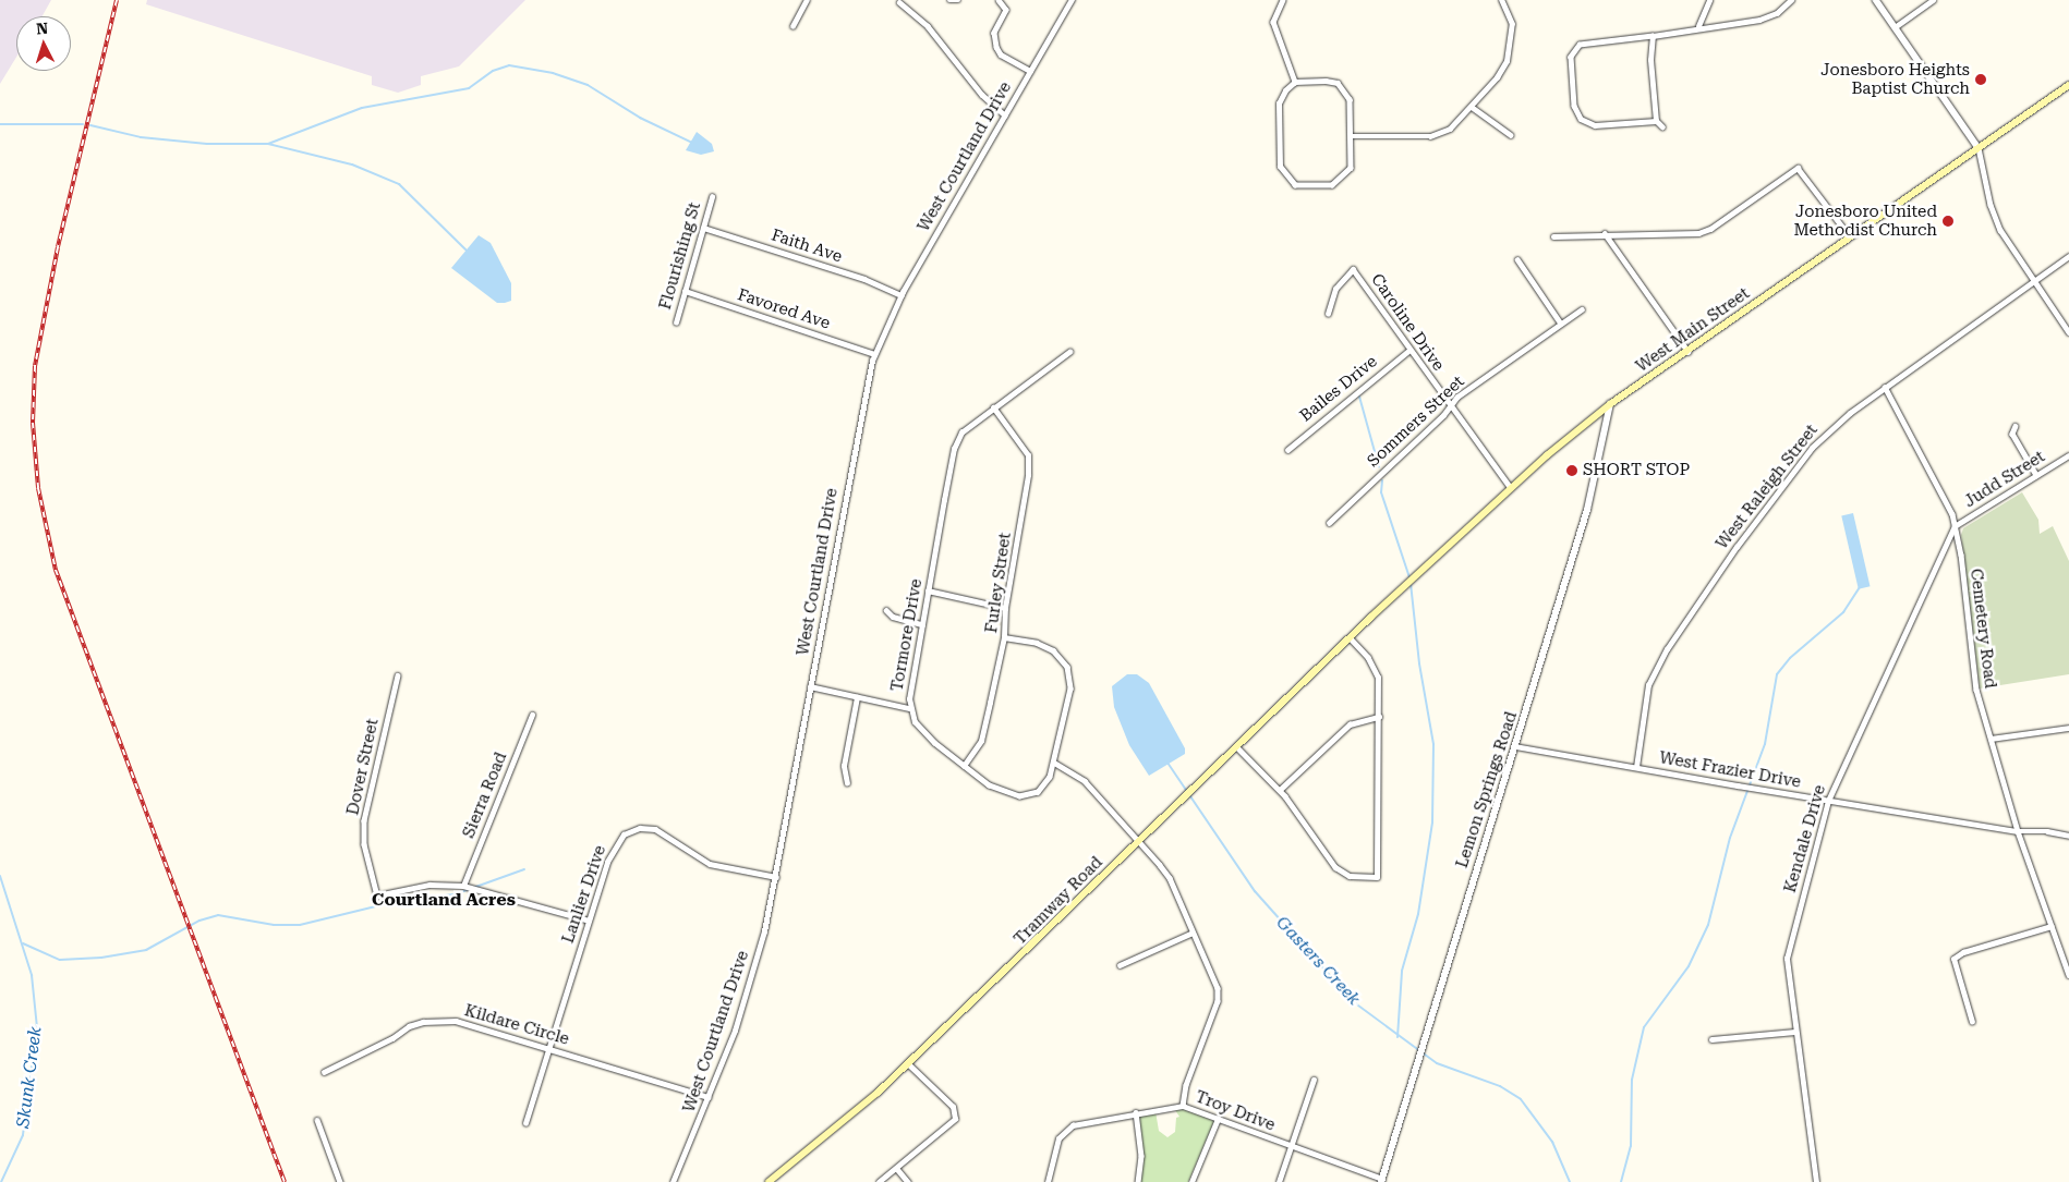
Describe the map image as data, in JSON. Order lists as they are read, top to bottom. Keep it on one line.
{"streets":{"main road":["West Main Street","Tramway Road"],"street":["West Courtland Drive","Faith Ave","Flourishing St","Favored Ave","Caroline Drive","Bailes Drive","Sommers Street","Judd Street","West Raleigh Street","Furley Street","Cemetery Road","Tormore Drive","Dover Street","West Frazier Drive","Lemon Springs Road","Sierra Road","Kendale Drive","Lanlier Drive","Kildare Circle","Troy Drive"]},"crossings":[["West Courtland Drive","Faith Ave"],["West Courtland Drive","Favored Ave"],["West Courtland Drive","Lanlier Drive"],["West Courtland Drive","Kildare Circle"],["Faith Ave","Flourishing St"],["Flourishing St","Favored Ave"],["Caroline Drive","West Main Street"],["Caroline Drive","Bailes Drive"],["Caroline Drive","Sommers Street"],["West Main Street","Lemon Springs Road"],["West Main Street","Tramway Road"],["Judd Street","Cemetery Road"],["Judd Street","Kendale Drive"],["West Raleigh Street","Cemetery Road"],["West Raleigh Street","West Frazier Drive"],["Furley Street","Tormore Drive"],["Cemetery Road","West Frazier Drive"],["Cemetery Road","Kendale Drive"],["Dover Street","Sierra Road"],["West Frazier Drive","Lemon Springs Road"],["West Frazier Drive","Kendale Drive"],["Lemon Springs Road","Troy Drive"],["Lanlier Drive","Kildare Circle"]],"districts":["Courtland Acres"],"water":["Gasters Creek","Skunk Creek"],"places":["Jonesboro Heights Baptist Church","Jonesboro United Methodist Church","SHORT STOP"],"north":"top"}
